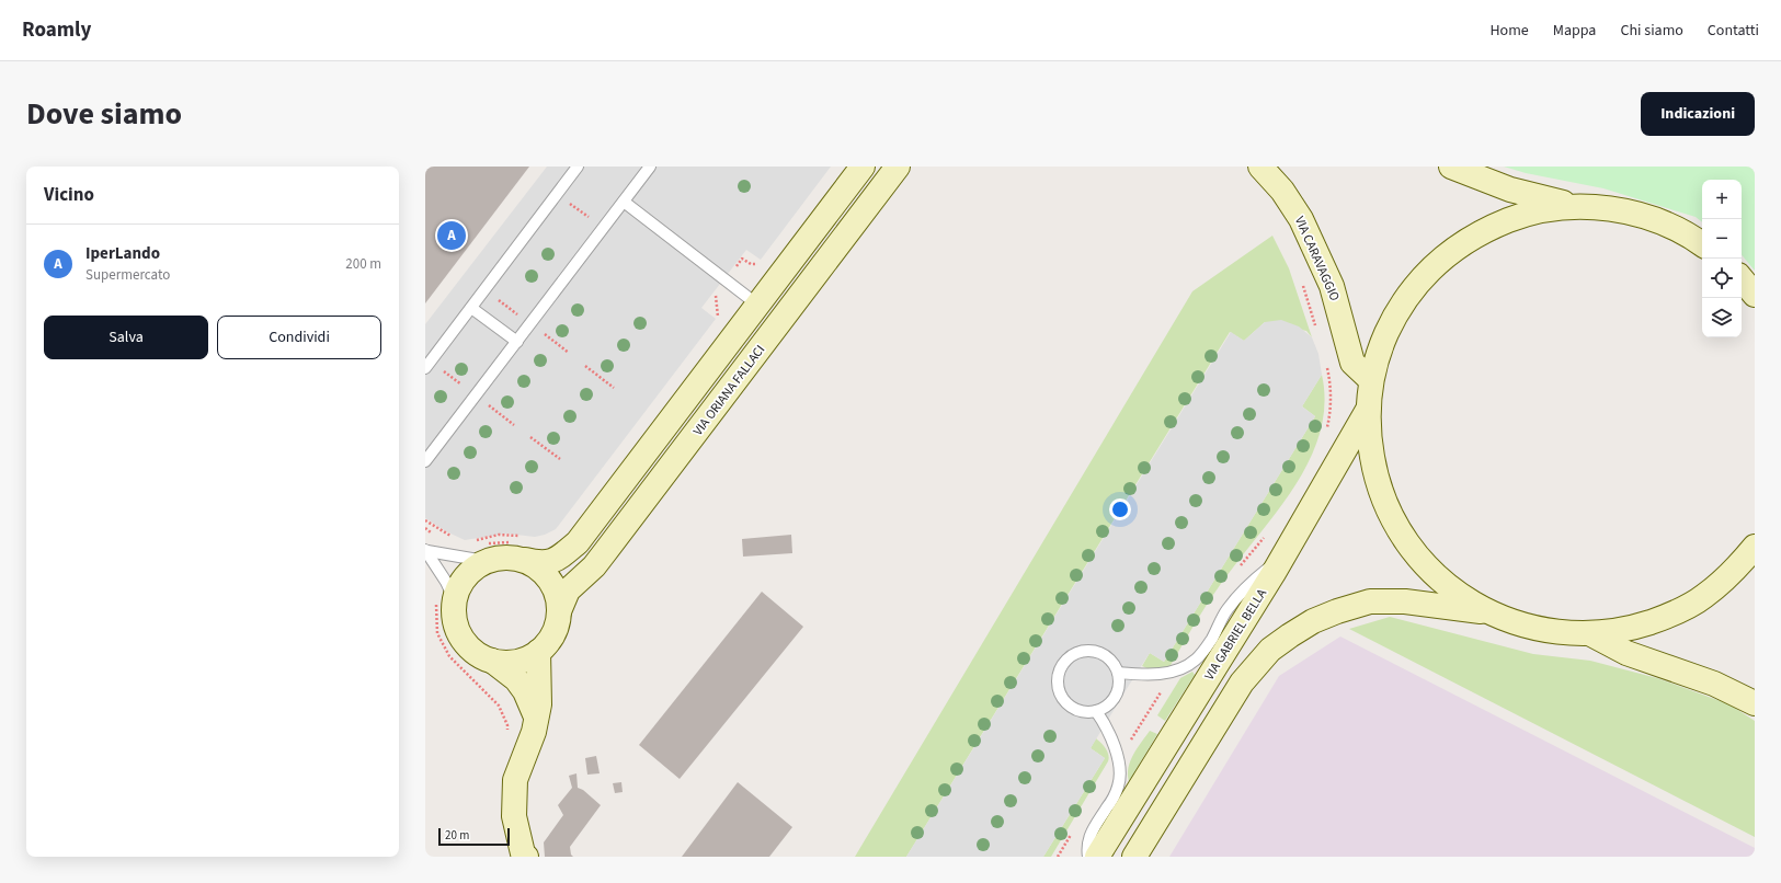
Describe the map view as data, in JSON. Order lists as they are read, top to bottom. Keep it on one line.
{"streets":{"street":["VIA CARAVAGGIO","VIA ORIANA FALLACI","VIA GABRIEL BELLA"]},"scale_bar":"20 m","page":{"header":"Roamly","nav":["Home","Mappa","Chi siamo","Contatti"],"title":"Dove siamo","buttons":["Indicazioni",["Salva","Condividi"]],"heading":"Vicino","map_buttons":["+","−"],"pins":"A","list":[{"mark":"A","name":"IperLando","note":"Supermercato","value":"200 m"}],"scale":"20 m"}}
